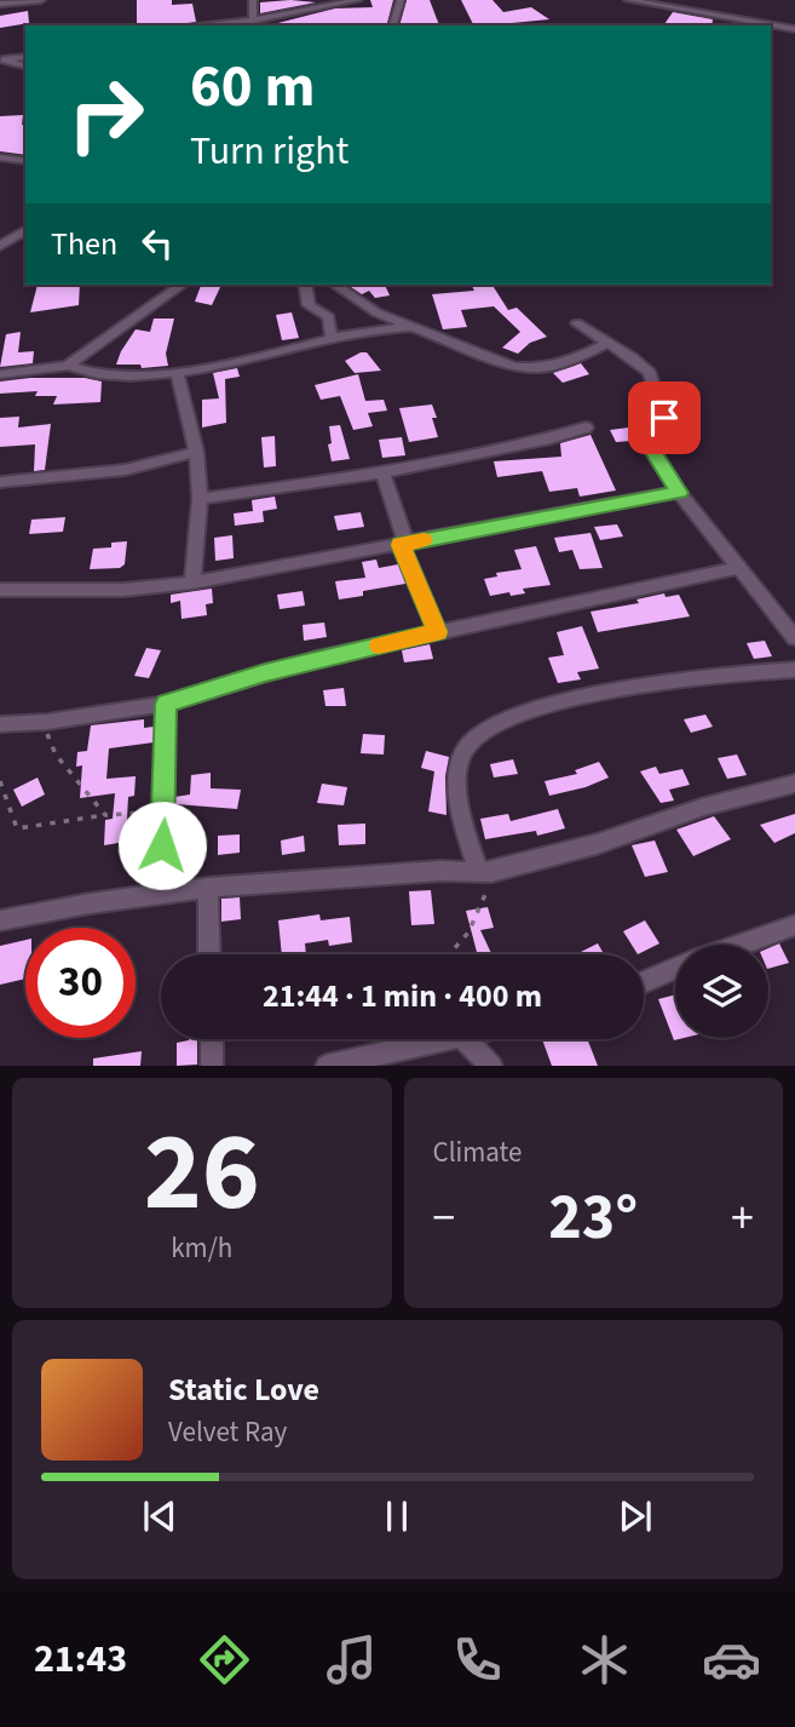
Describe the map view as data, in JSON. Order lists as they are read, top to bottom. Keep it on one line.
{"page":{"turn":["60 m","Turn right"],"then":"Then","limit":"30","trip":"21:44 · 1 min · 400 m","tile":[["26","km/h"],"Climate"],"heat":["−","23°","+"],"song":["Static Love","Velvet Ray"],"tabs":"21:43"}}
